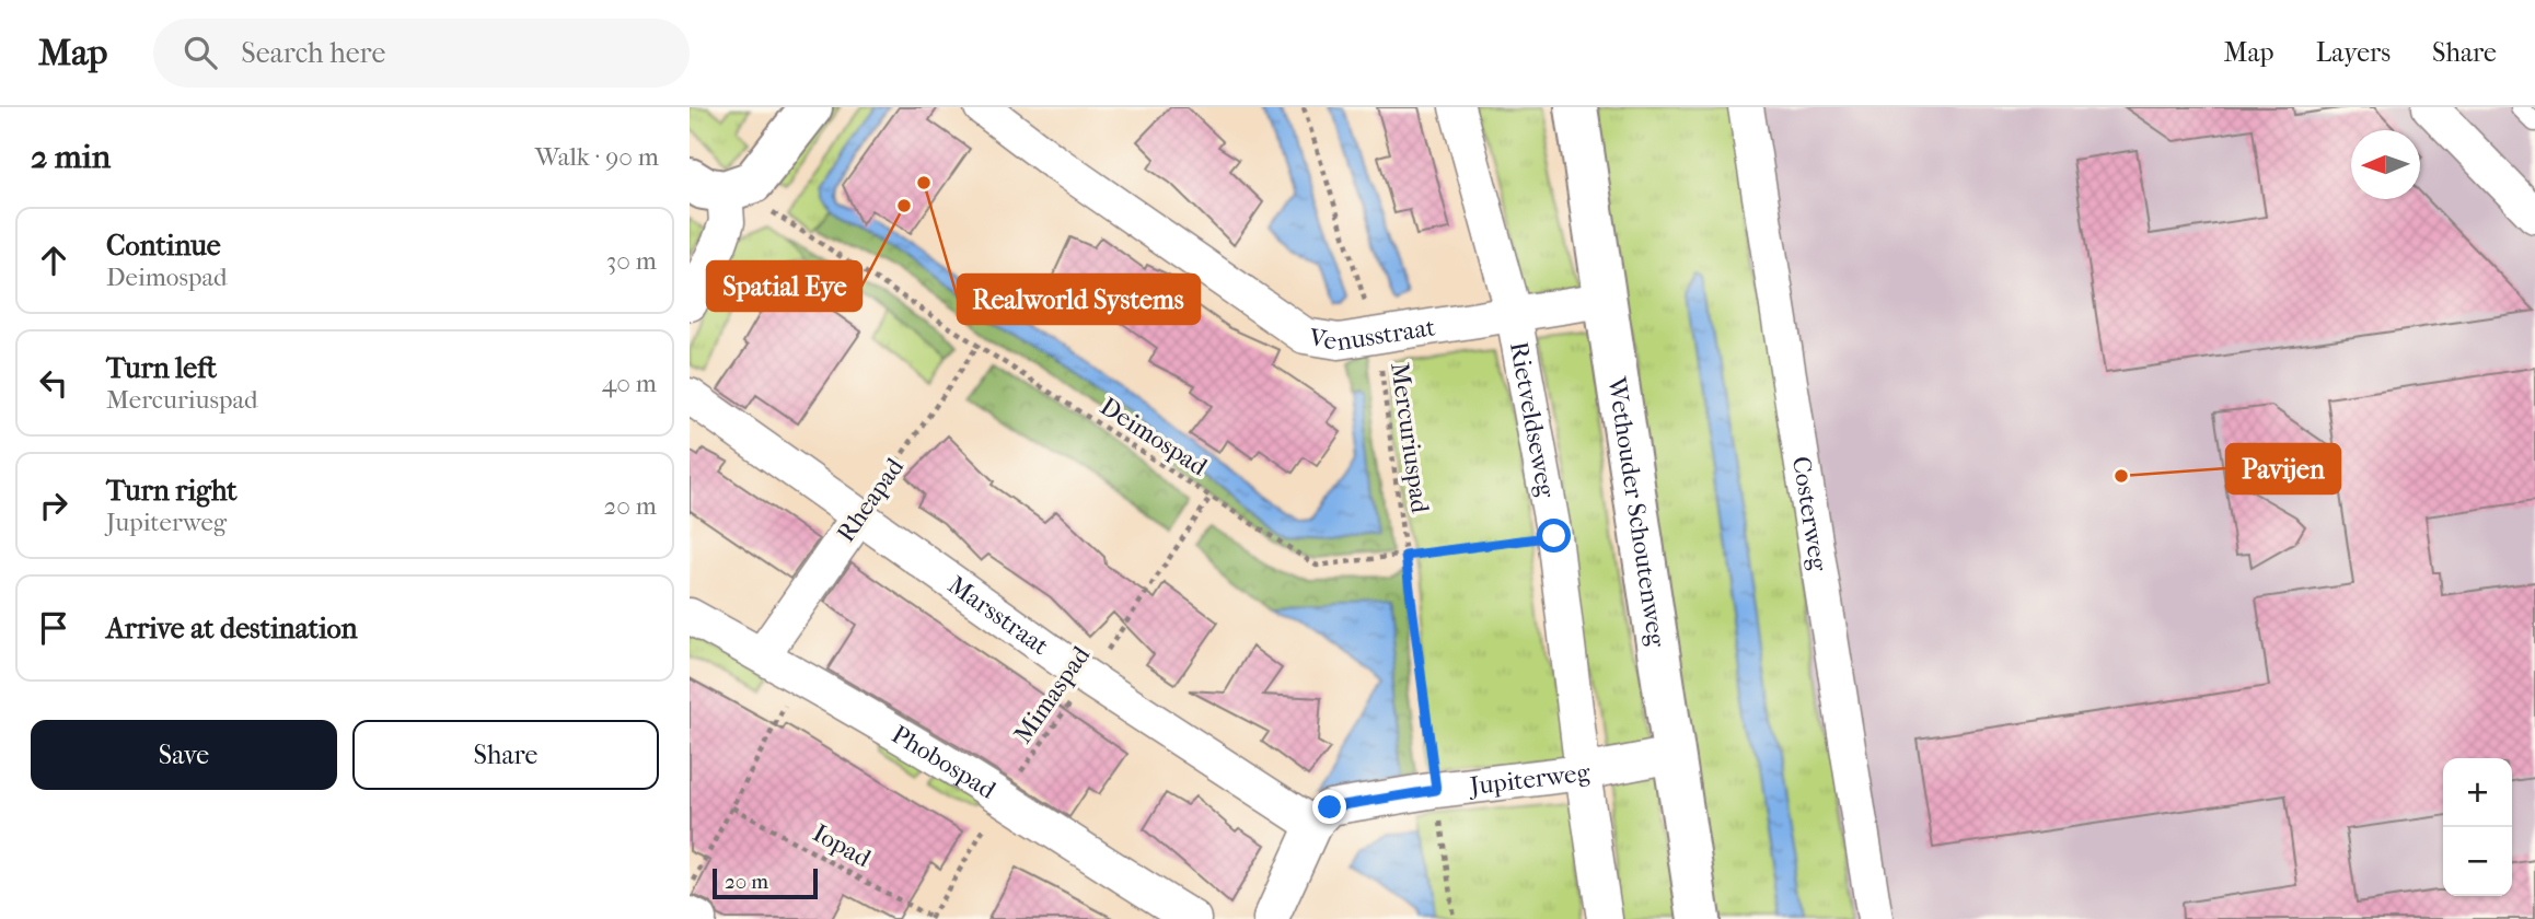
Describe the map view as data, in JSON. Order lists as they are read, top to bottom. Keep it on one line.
{"streets":{"street":["Venusstraat","Rietveldseweg","Rheapad","Wethouder Schoutenweg","Costerweg","Marsstraat","Phobospad","Jupiterweg"],"path":["Deimospad","Mercuriuspad","Mimaspad","Iopad"]},"crossings":[["Venusstraat","Rietveldseweg"],["Venusstraat","Mercuriuspad"],["Venusstraat","Wethouder Schoutenweg"],["Rietveldseweg","Deimospad"],["Rietveldseweg","Jupiterweg"],["Deimospad","Mercuriuspad"],["Deimospad","Rheapad"],["Deimospad","Mimaspad"],["Mercuriuspad","Jupiterweg"],["Rheapad","Marsstraat"],["Rheapad","Phobospad"],["Wethouder Schoutenweg","Jupiterweg"],["Marsstraat","Mimaspad"],["Marsstraat","Jupiterweg"],["Mimaspad","Phobospad"],["Mimaspad","Iopad"]],"places":["Realworld Systems","Spatial Eye","Pavijen"],"scale_bar":"20 m","north":"left","page":{"header":"Map","search":"Search here","nav":["Map","Layers","Share"],"heading":["2 min","Walk · 90 m"],"list":[["Continue","Deimospad","30 m"],["Turn left","Mercuriuspad","40 m"],["Turn right","Jupiterweg","20 m"],"Arrive at destination"],"buttons":["Save","Share"],"map_buttons":["+","−"],"scale":"20 m"}}
